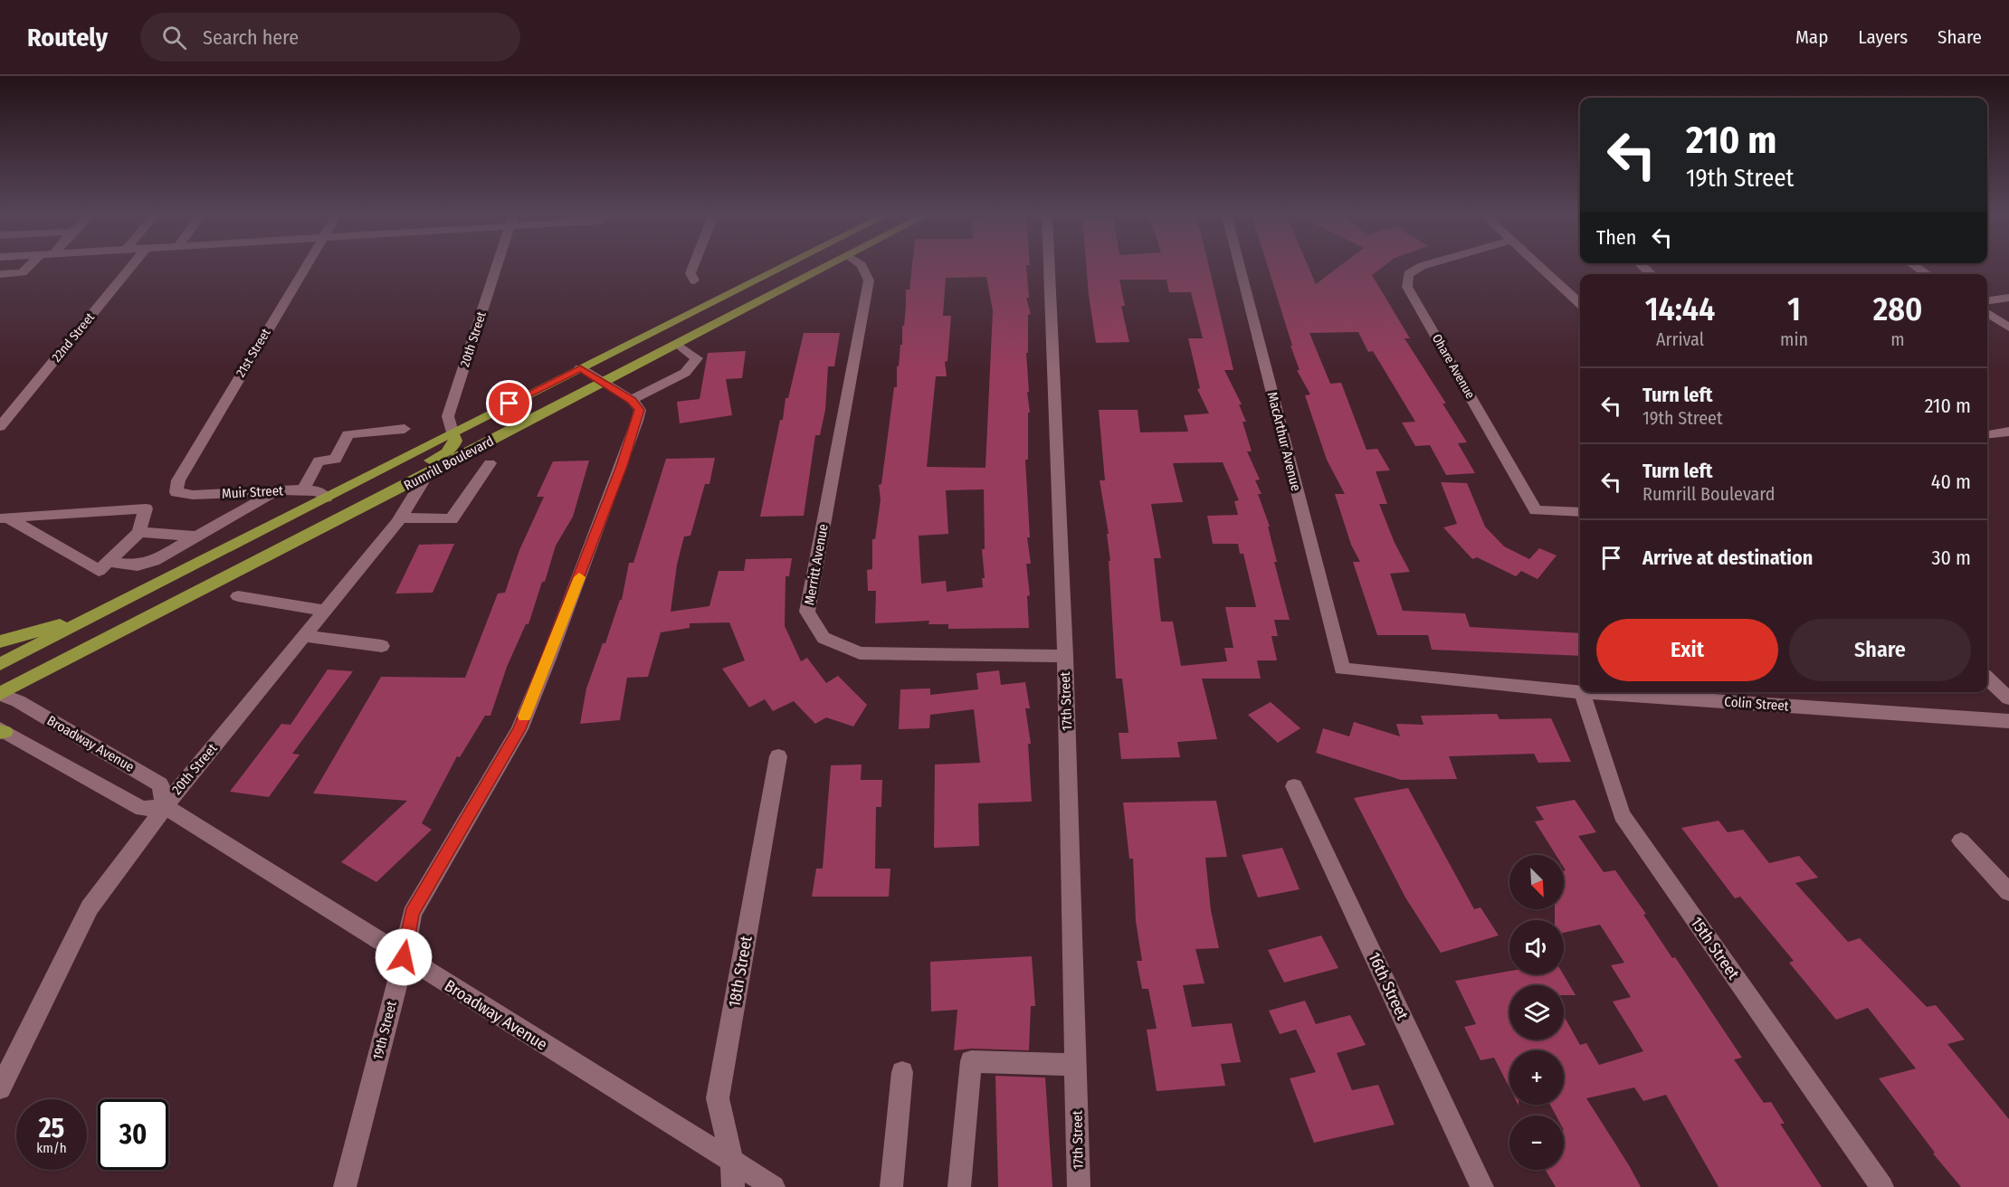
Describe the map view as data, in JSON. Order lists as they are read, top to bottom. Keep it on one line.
{"streets":{"main road":["Rumrill Boulevard"],"street":["22nd Street","20th Street","21st Street","Ohare Avenue","MacArthur Avenue","Muir Street","Merritt Avenue","17th Street","Colin Street","Broadway Avenue","15th Street","18th Street","16th Street","19th Street"]},"crossings":[["20th Street","Rumrill Boulevard"],["20th Street","Broadway Avenue"],["21st Street","Muir Street"],["MacArthur Avenue","Colin Street"],["Rumrill Boulevard","Muir Street"],["Rumrill Boulevard","Broadway Avenue"],["Merritt Avenue","17th Street"],["Colin Street","15th Street"],["Broadway Avenue","18th Street"],["Broadway Avenue","19th Street"]],"north":"bottom right","page":{"header":"Routely","search":"Search here","nav":["Map","Layers","Share"],"turn":["210 m","19th Street"],"then":"Then","eta":["14:44","Arrival","1","min","280","m"],"list":[{"name":"Turn left","note":"19th Street","value":"210 m"},{"name":"Turn left","note":"Rumrill Boulevard","value":"40 m"},{"name":"Arrive at destination","value":"30 m"}],"buttons":["Exit","Share"],"map_buttons":["+","−"],"speed":"25 km/h","limit":"30"}}
